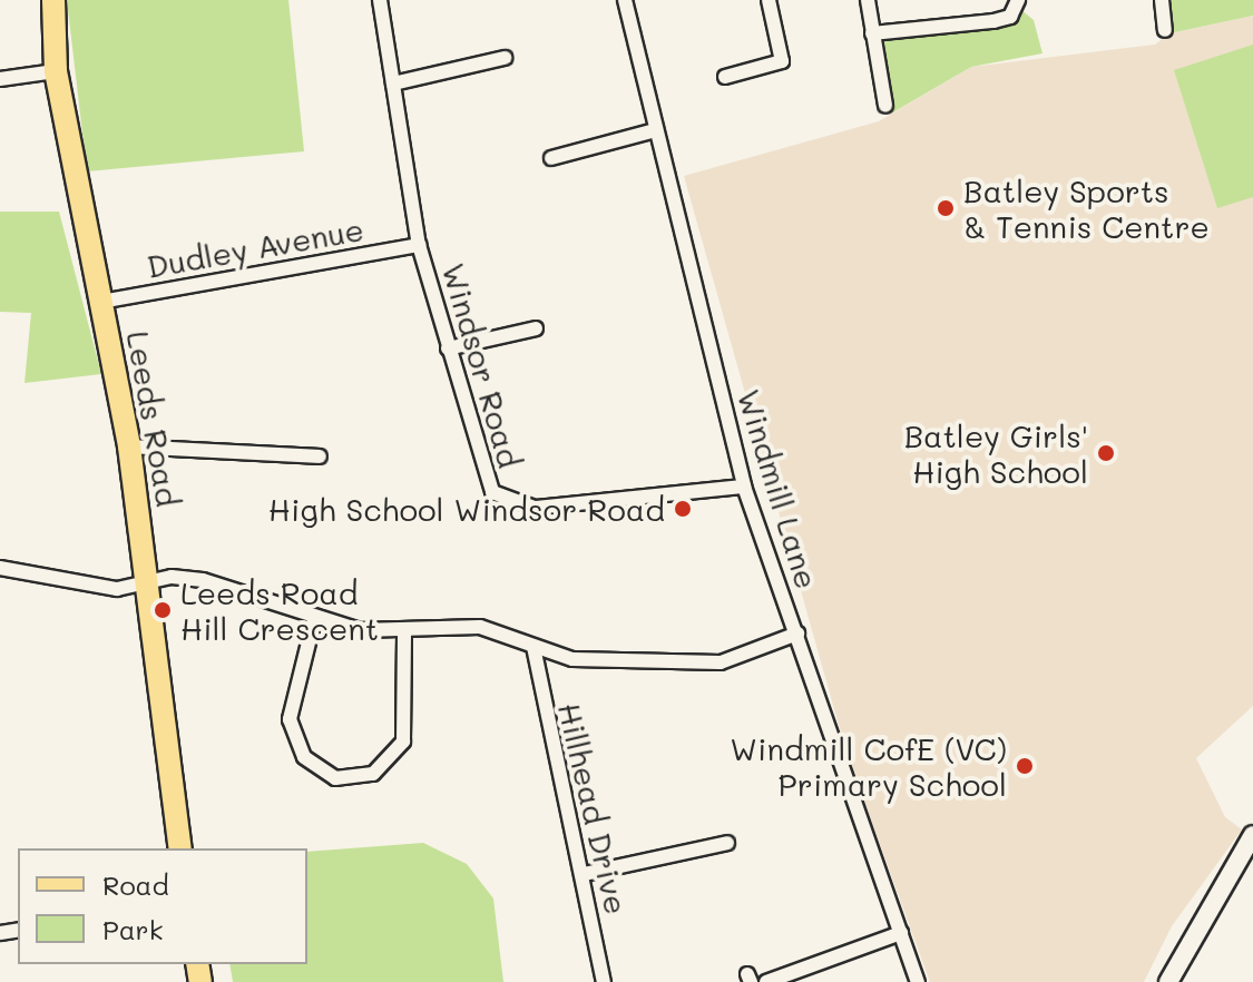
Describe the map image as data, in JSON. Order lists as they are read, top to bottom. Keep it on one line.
{"streets":{"main road":["Leeds Road"],"street":["Dudley Avenue","Windsor Road","Windmill Lane","Hillhead Drive"]},"crossings":[["Dudley Avenue","Windsor Road"],["Dudley Avenue","Leeds Road"],["Windsor Road","Windmill Lane"]],"places":["Batley Sports & Tennis Centre","Batley Girls' High School","High School Windsor Road","Leeds Road Hill Crescent","Windmill CofE (VC) Primary School"],"legend":["Road","Park"]}
